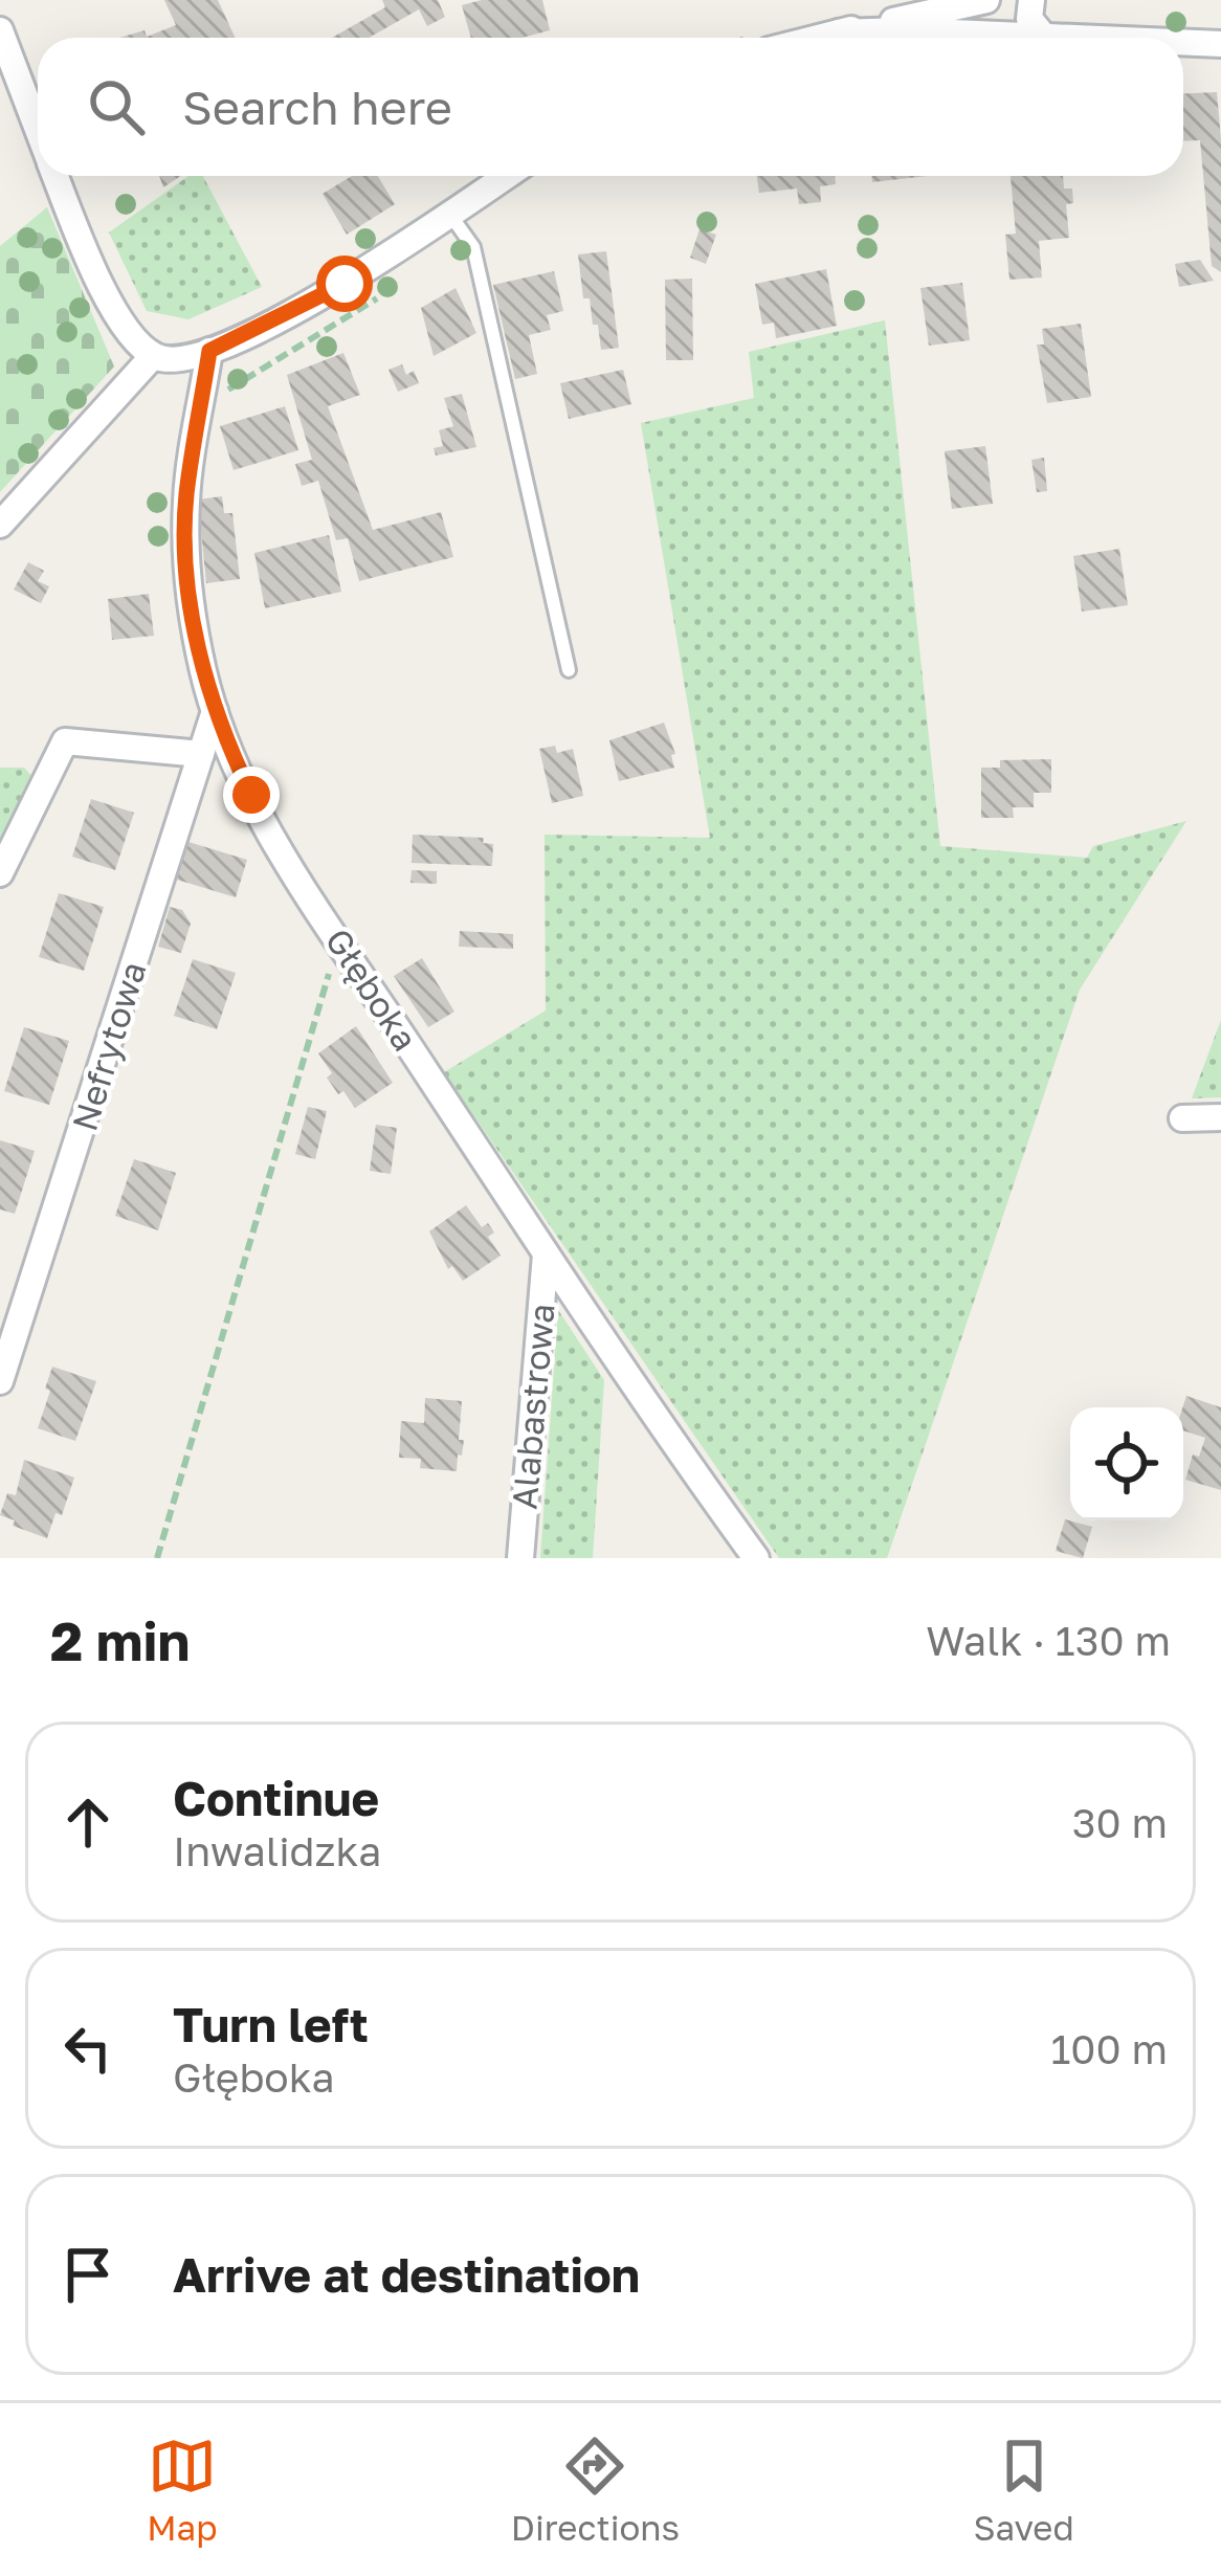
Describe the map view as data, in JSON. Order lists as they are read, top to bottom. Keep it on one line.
{"streets":{"street":["Głęboka","Nefrytowa","Alabastrowa"]},"crossings":[["Głęboka","Nefrytowa"],["Głęboka","Alabastrowa"]],"page":{"search":"Search here","heading":["2 min","Walk · 130 m"],"list":[["Continue","Inwalidzka","30 m"],["Turn left","Głęboka","100 m"],"Arrive at destination"],"nav":["Map","Directions","Saved"]}}
